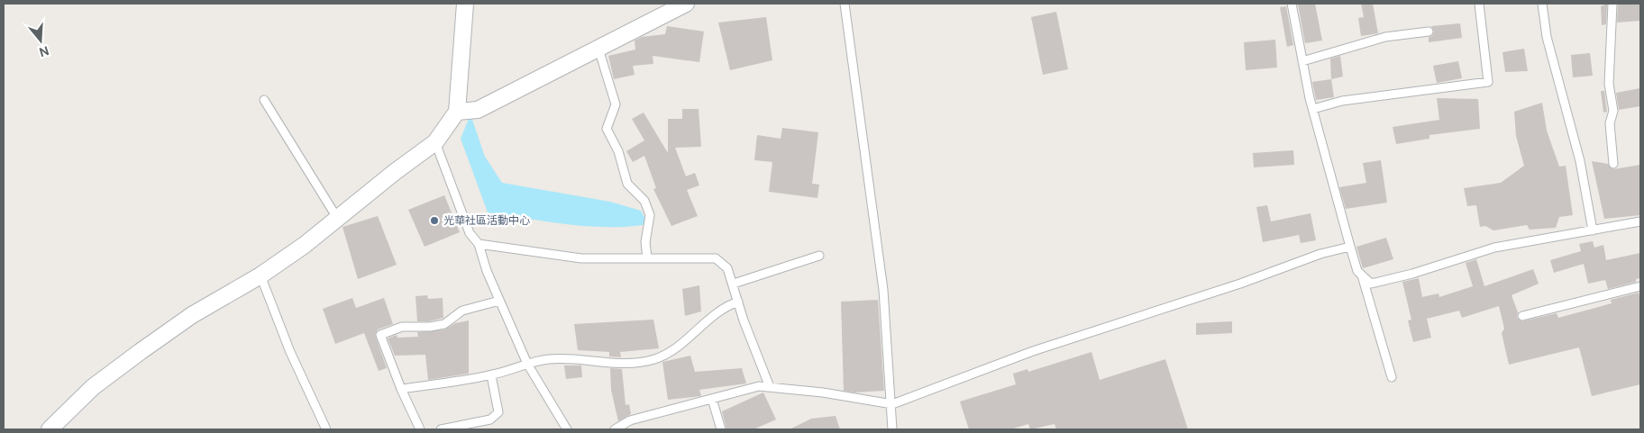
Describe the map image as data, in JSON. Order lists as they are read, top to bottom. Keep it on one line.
{"places":["光華社區活動中心"],"north":"bottom"}
